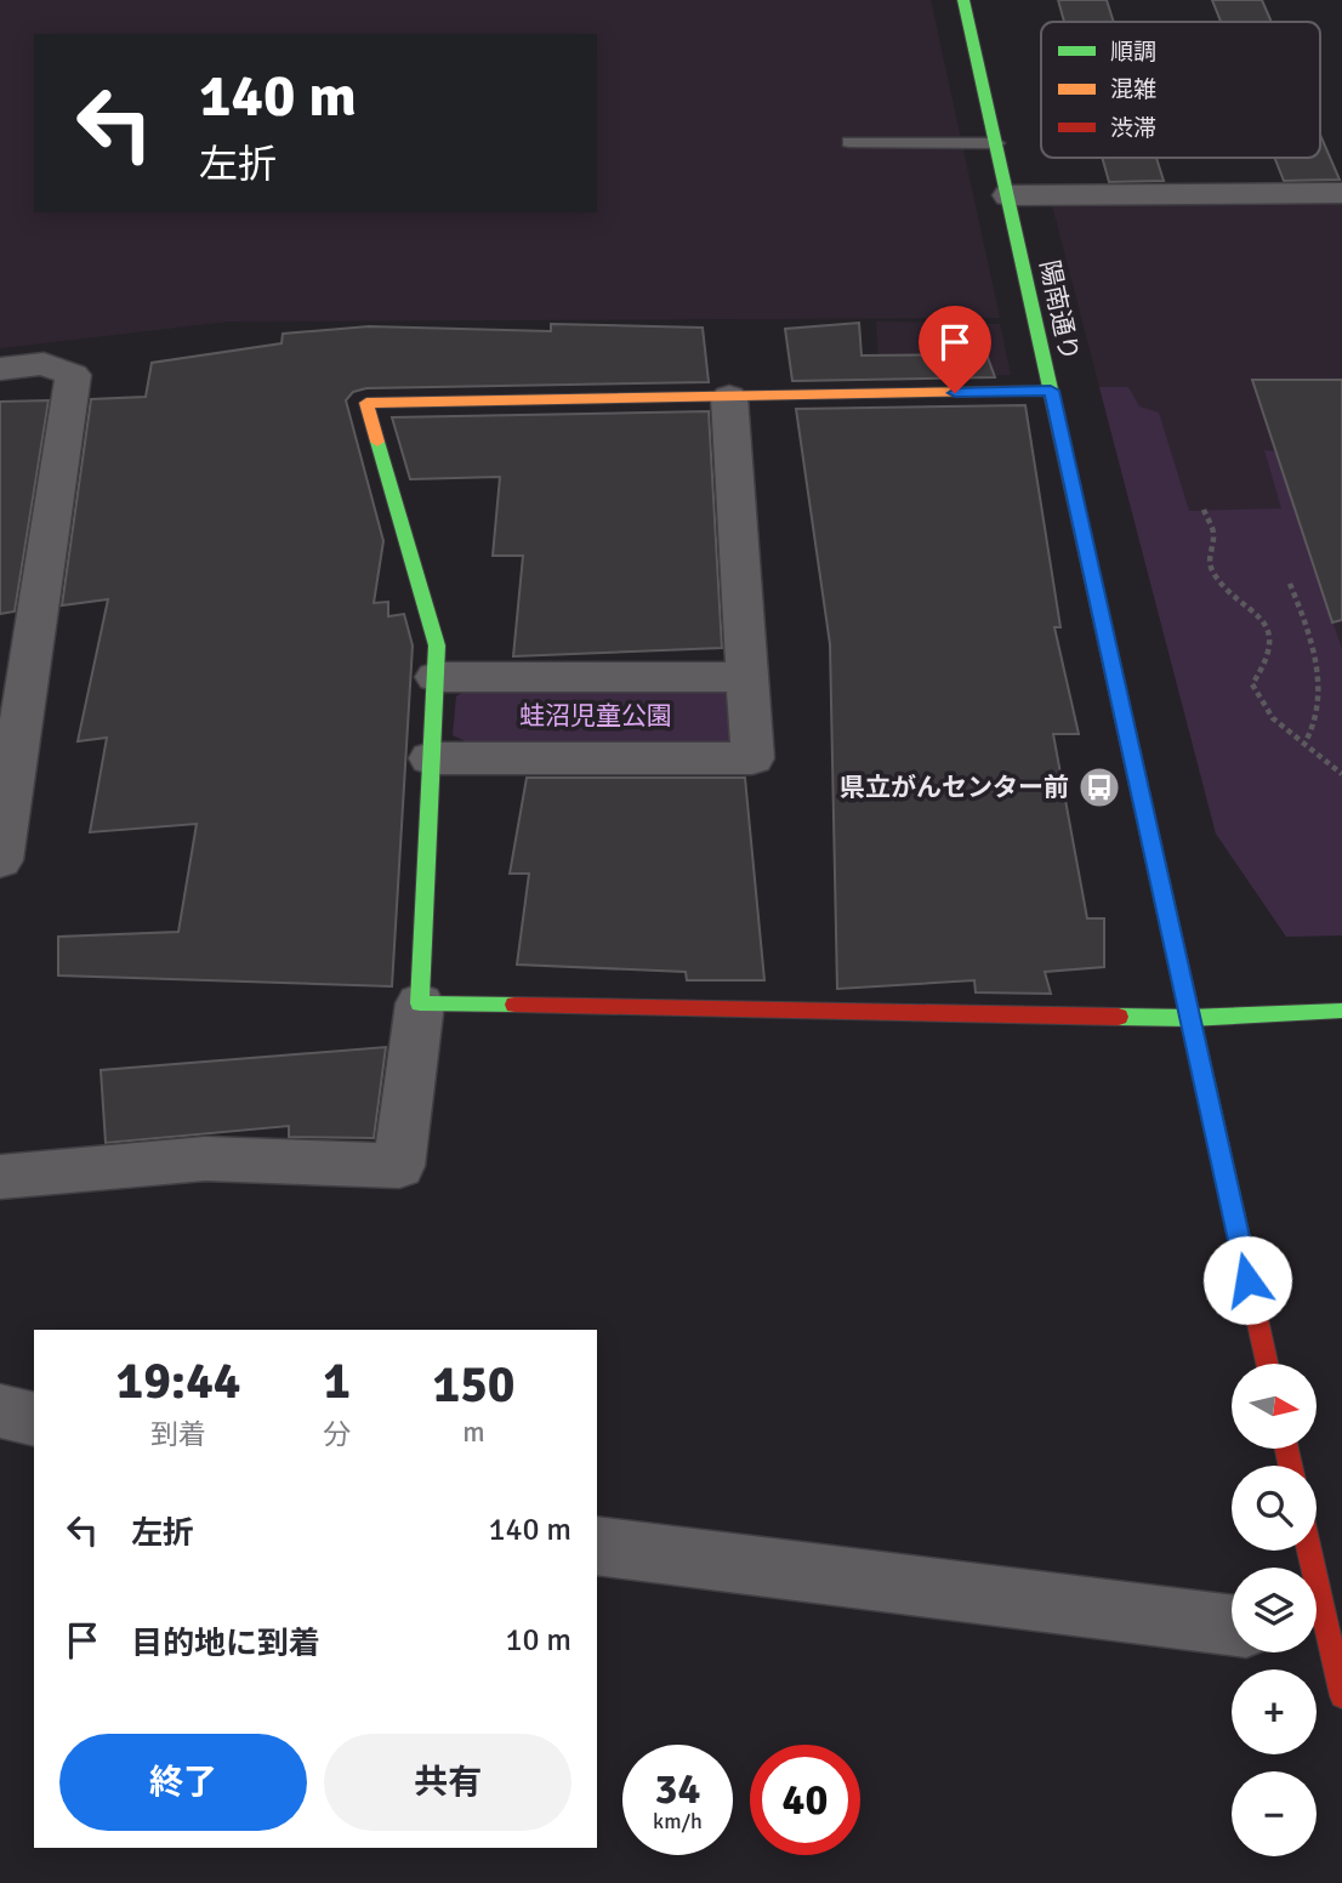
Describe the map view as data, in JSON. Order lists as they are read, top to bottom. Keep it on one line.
{"streets":{"street":["陽南通り"]},"parks":["蛙沼児童公園"],"places":{"bus stop":["県立がんセンター前"]},"legend":["順調","混雑","渋滞"],"north":"right","page":{"turn":["140 m","左折"],"eta":["19:44","到着","1","分","150","m"],"map_buttons":["+","−"],"list":[{"name":"左折","value":"140 m"},{"name":"目的地に到着","value":"10 m"}],"buttons":["終了","共有"],"speed":"34 km/h","limit":"40"}}
